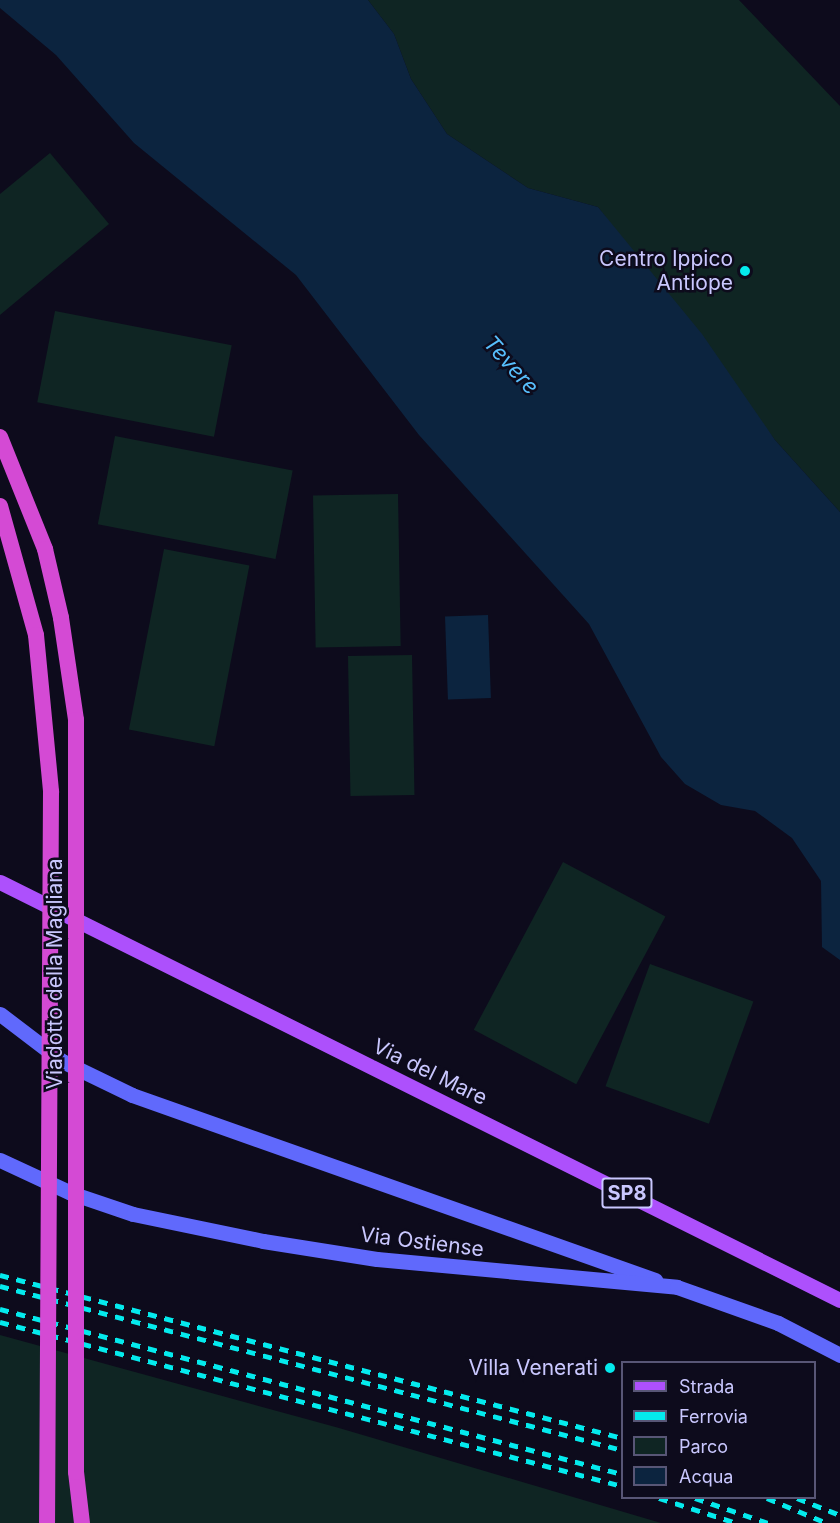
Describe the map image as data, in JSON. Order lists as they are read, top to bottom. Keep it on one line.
{"streets":{"highway":["Viadotto della Magliana"],"main road":["Via del Mare","SP8","Via Ostiense"]},"water":["Tevere"],"places":["Centro Ippico Antiope","Villa Venerati"],"legend":["Strada","Ferrovia","Parco","Acqua"]}
